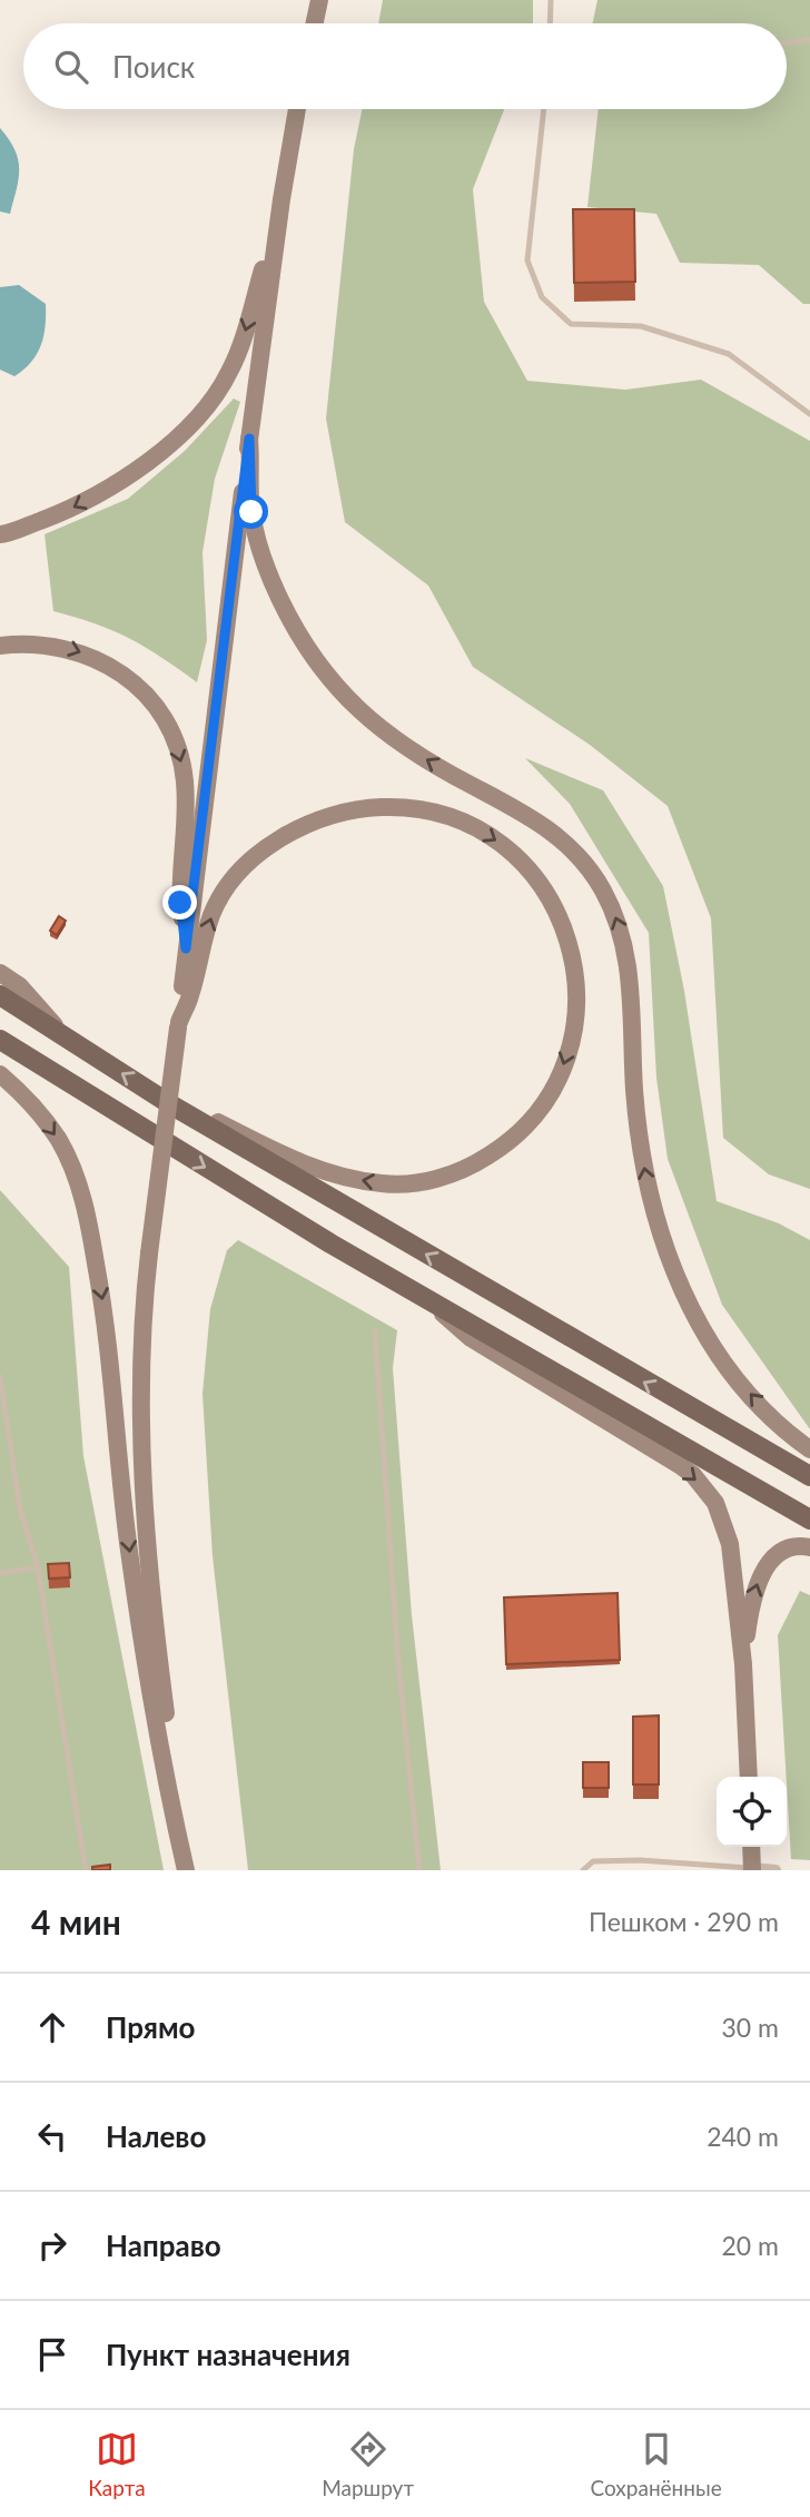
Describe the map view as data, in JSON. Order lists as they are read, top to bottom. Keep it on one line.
{"page":{"search":"Поиск","heading":["4 мин","Пешком · 290 m"],"list":[["Прямо","30 m"],["Налево","240 m"],["Направо","20 m"],"Пункт назначения"],"nav":["Карта","Маршрут","Сохранённые"]}}
